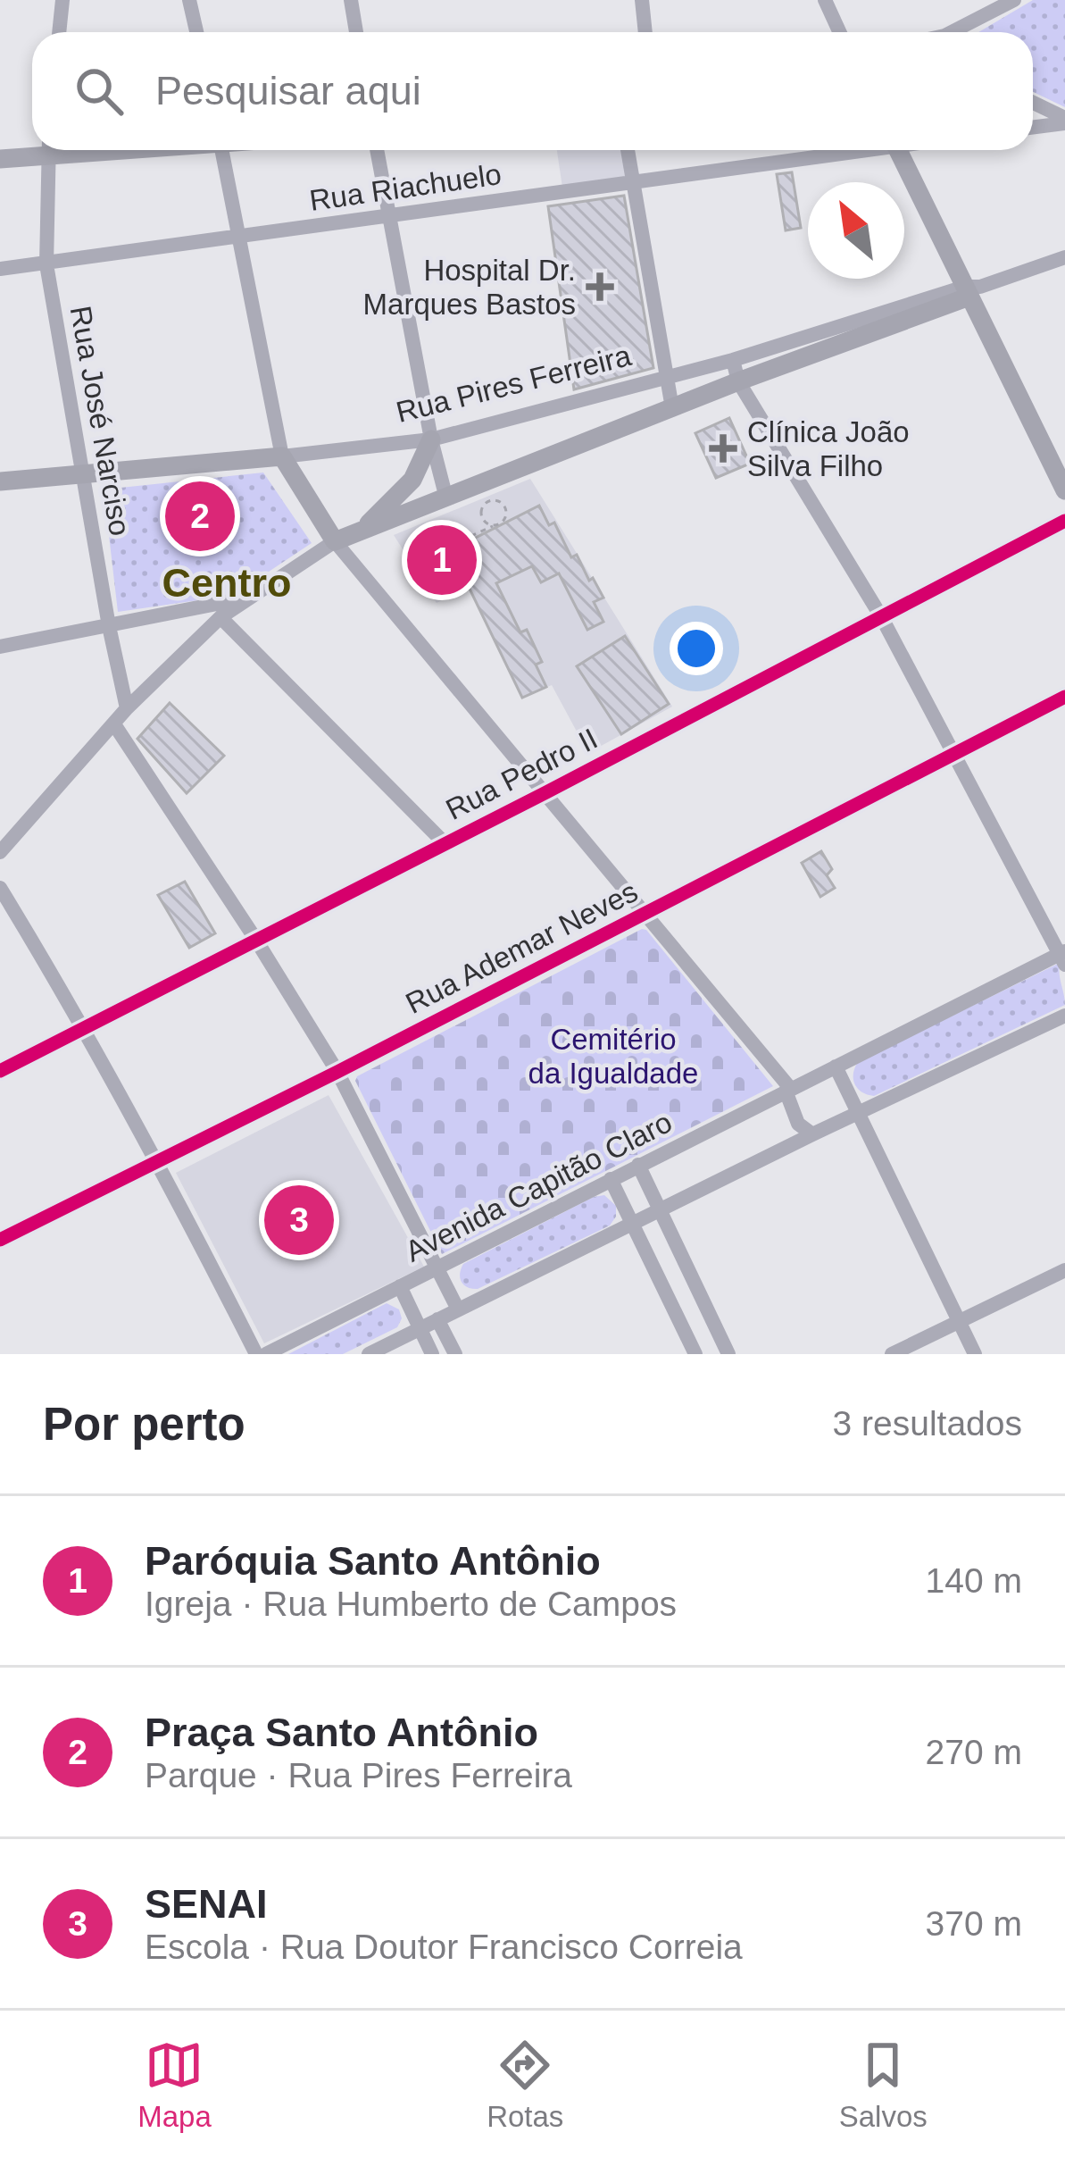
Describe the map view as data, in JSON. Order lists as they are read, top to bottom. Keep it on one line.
{"streets":{"main road":["Rua Pires Ferreira"],"street":["Rua Riachuelo","Rua José Narciso","Rua Pedro II","Rua Ademar Neves","Avenida Capitão Claro"]},"crossings":[["Rua Riachuelo","Rua José Narciso"],["Rua Pires Ferreira","Rua José Narciso"]],"districts":["Centro"],"parks":["Cemitério da Igualdade"],"places":{"health":["Hospital Dr. Marques Bastos","Clínica João Silva Filho"]},"north":"top left","page":{"search":"Pesquisar aqui","pins":["2","1","3"],"heading":["Por perto","3 resultados"],"list":[{"mark":"1","name":"Paróquia Santo Antônio","note":"Igreja · Rua Humberto de Campos","value":"140 m"},{"mark":"2","name":"Praça Santo Antônio","note":"Parque · Rua Pires Ferreira","value":"270 m"},{"mark":"3","name":"SENAI","note":"Escola · Rua Doutor Francisco Correia","value":"370 m"}],"nav":["Mapa","Rotas","Salvos"]}}
